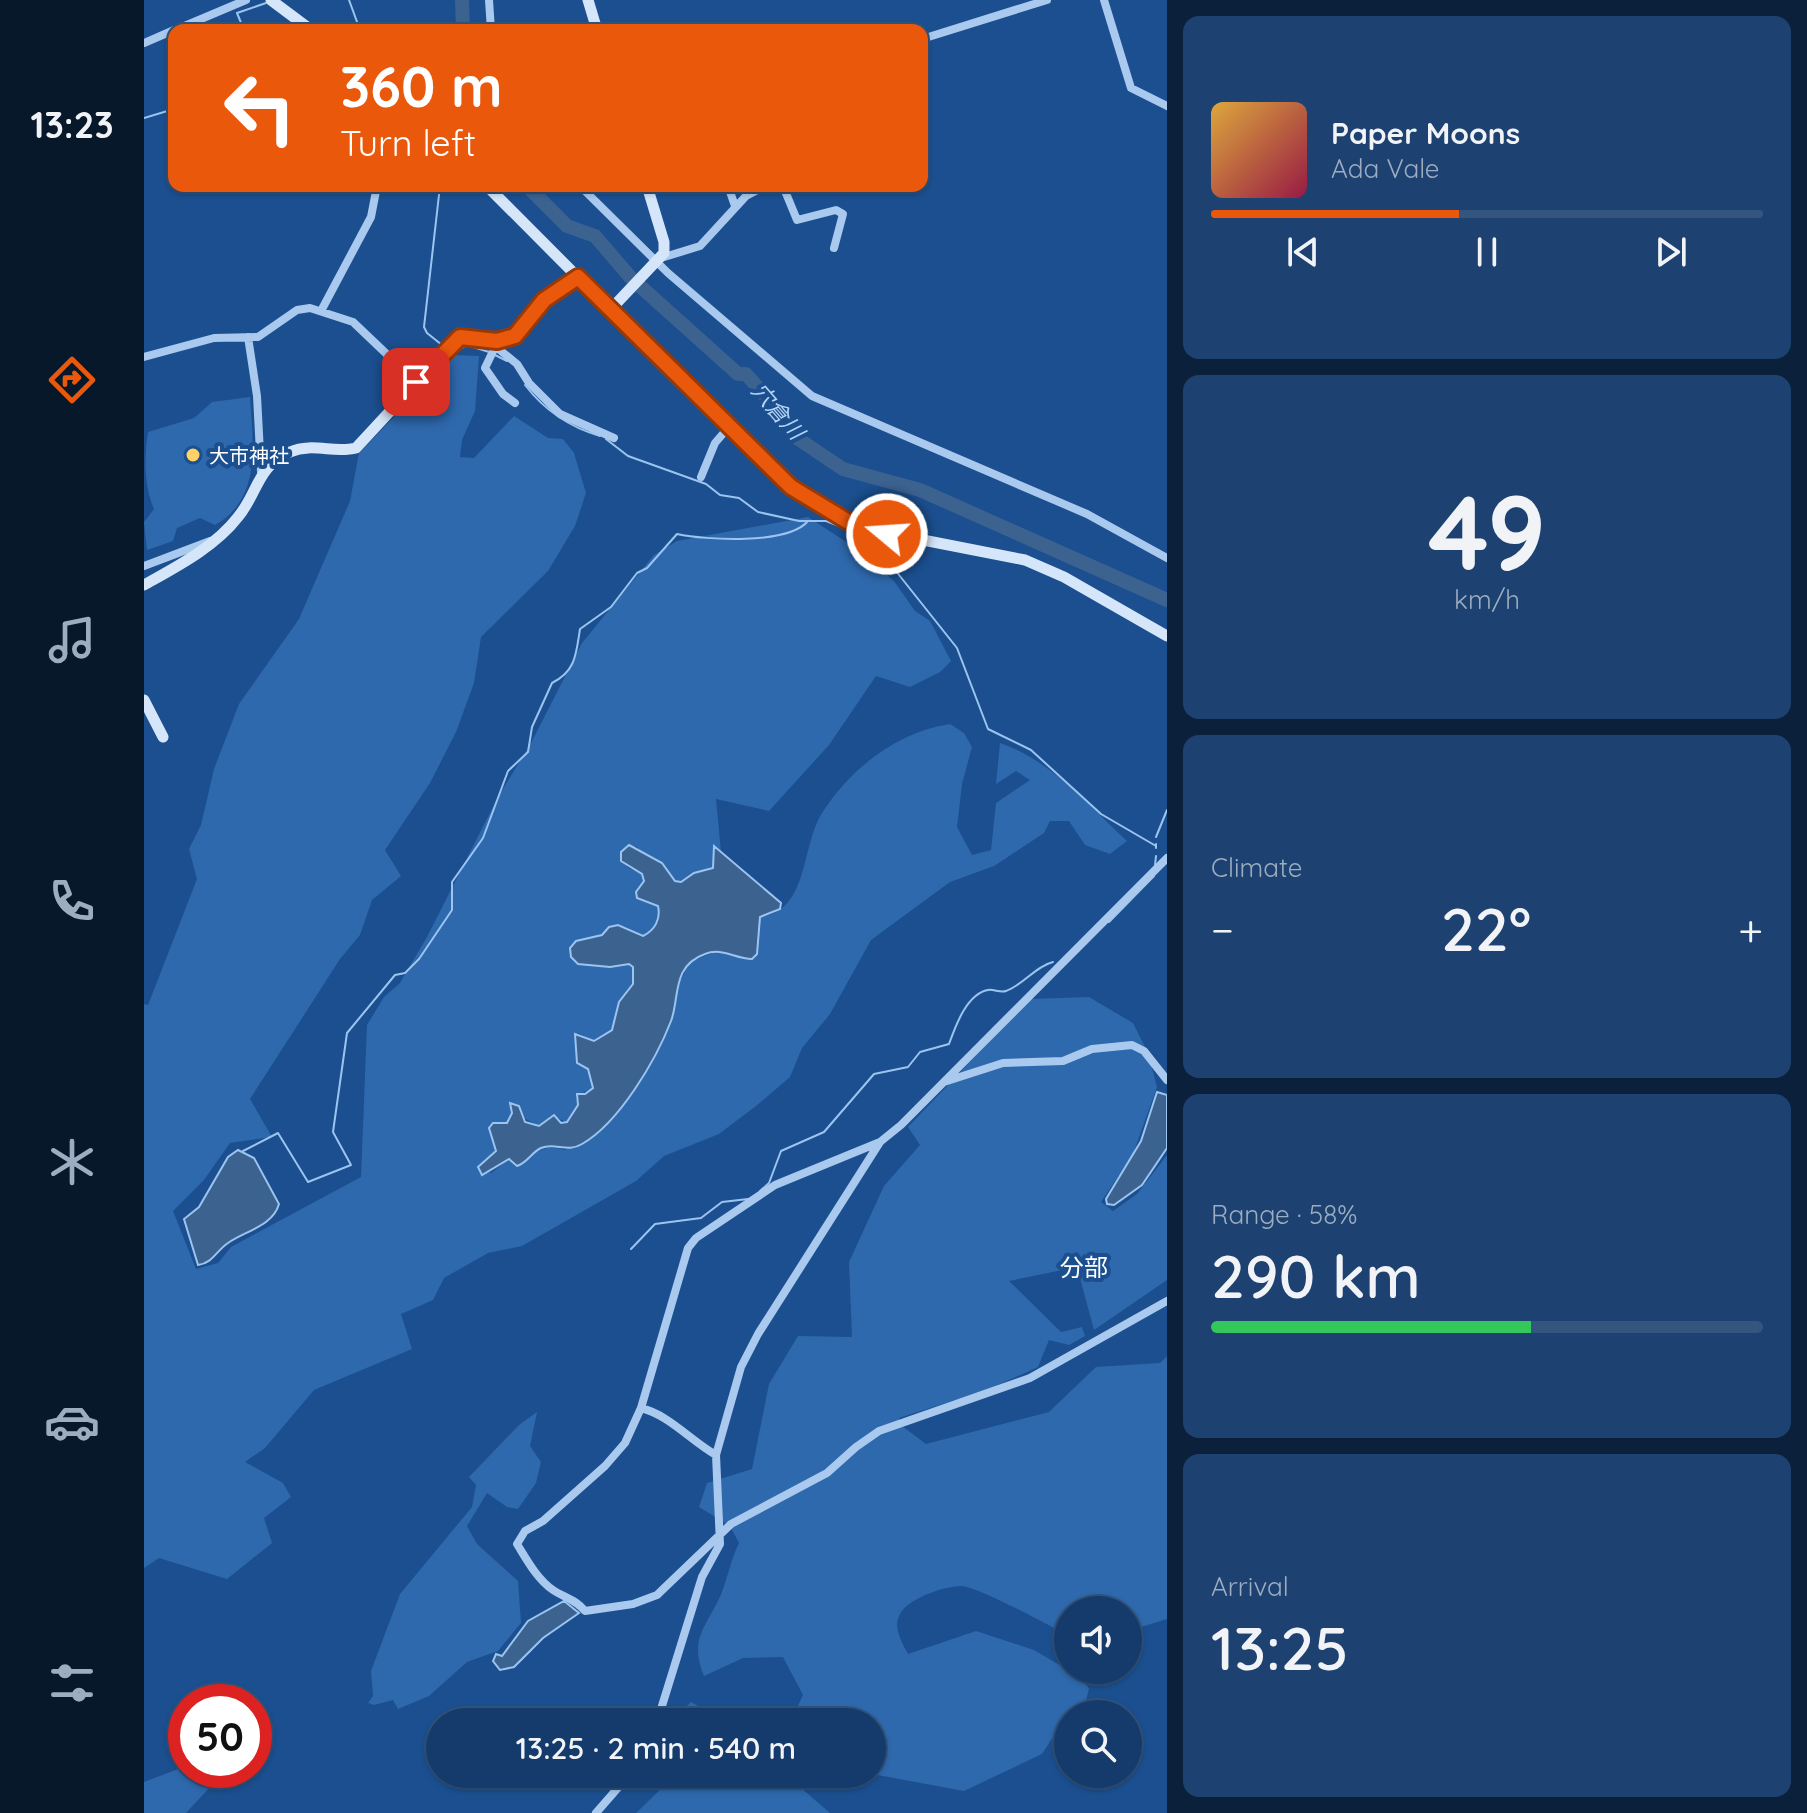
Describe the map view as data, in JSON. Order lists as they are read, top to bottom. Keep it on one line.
{"districts":["分部"],"water":["穴倉川"],"places":["大市神社"],"page":{"tabs":"13:23","turn":["360 m","Turn left"],"song":["Paper Moons","Ada Vale"],"tile":[["49","km/h"],"Climate",["Range · 58%","290 km"],["Arrival","13:25"]],"heat":["−","22°","+"],"limit":"50","trip":"13:25 · 2 min · 540 m"}}
